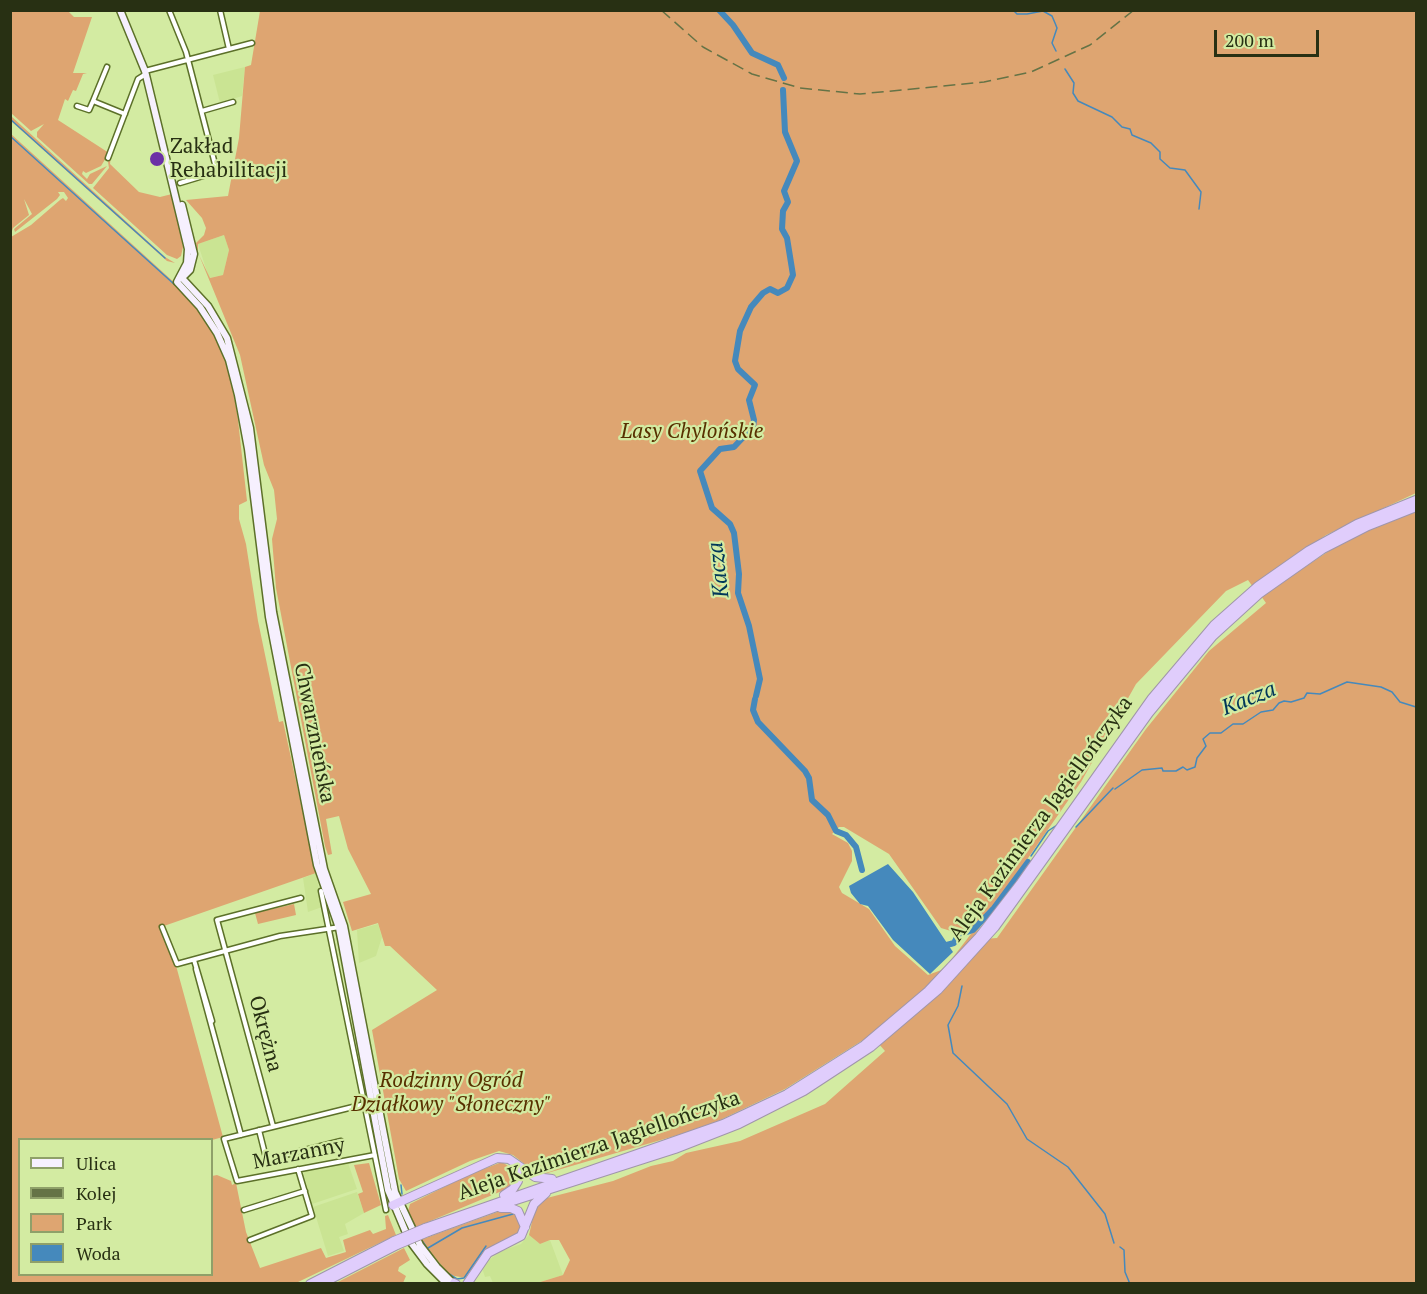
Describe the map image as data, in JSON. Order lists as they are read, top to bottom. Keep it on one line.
{"streets":{"highway":["Aleja Kazimierza Jagiellończyka"],"main road":["Chwarznieńska"],"street":["Okrężna","Marzanny"]},"crossings":[["Chwarznieńska","Marzanny"]],"water":["Kacza"],"parks":["Lasy Chylońskie","Rodzinny Ogród Działkowy \"Słoneczny\""],"places":["Zakład Rehabilitacji"],"legend":["Ulica","Kolej","Park","Woda"],"scale_bar":"200 m"}
